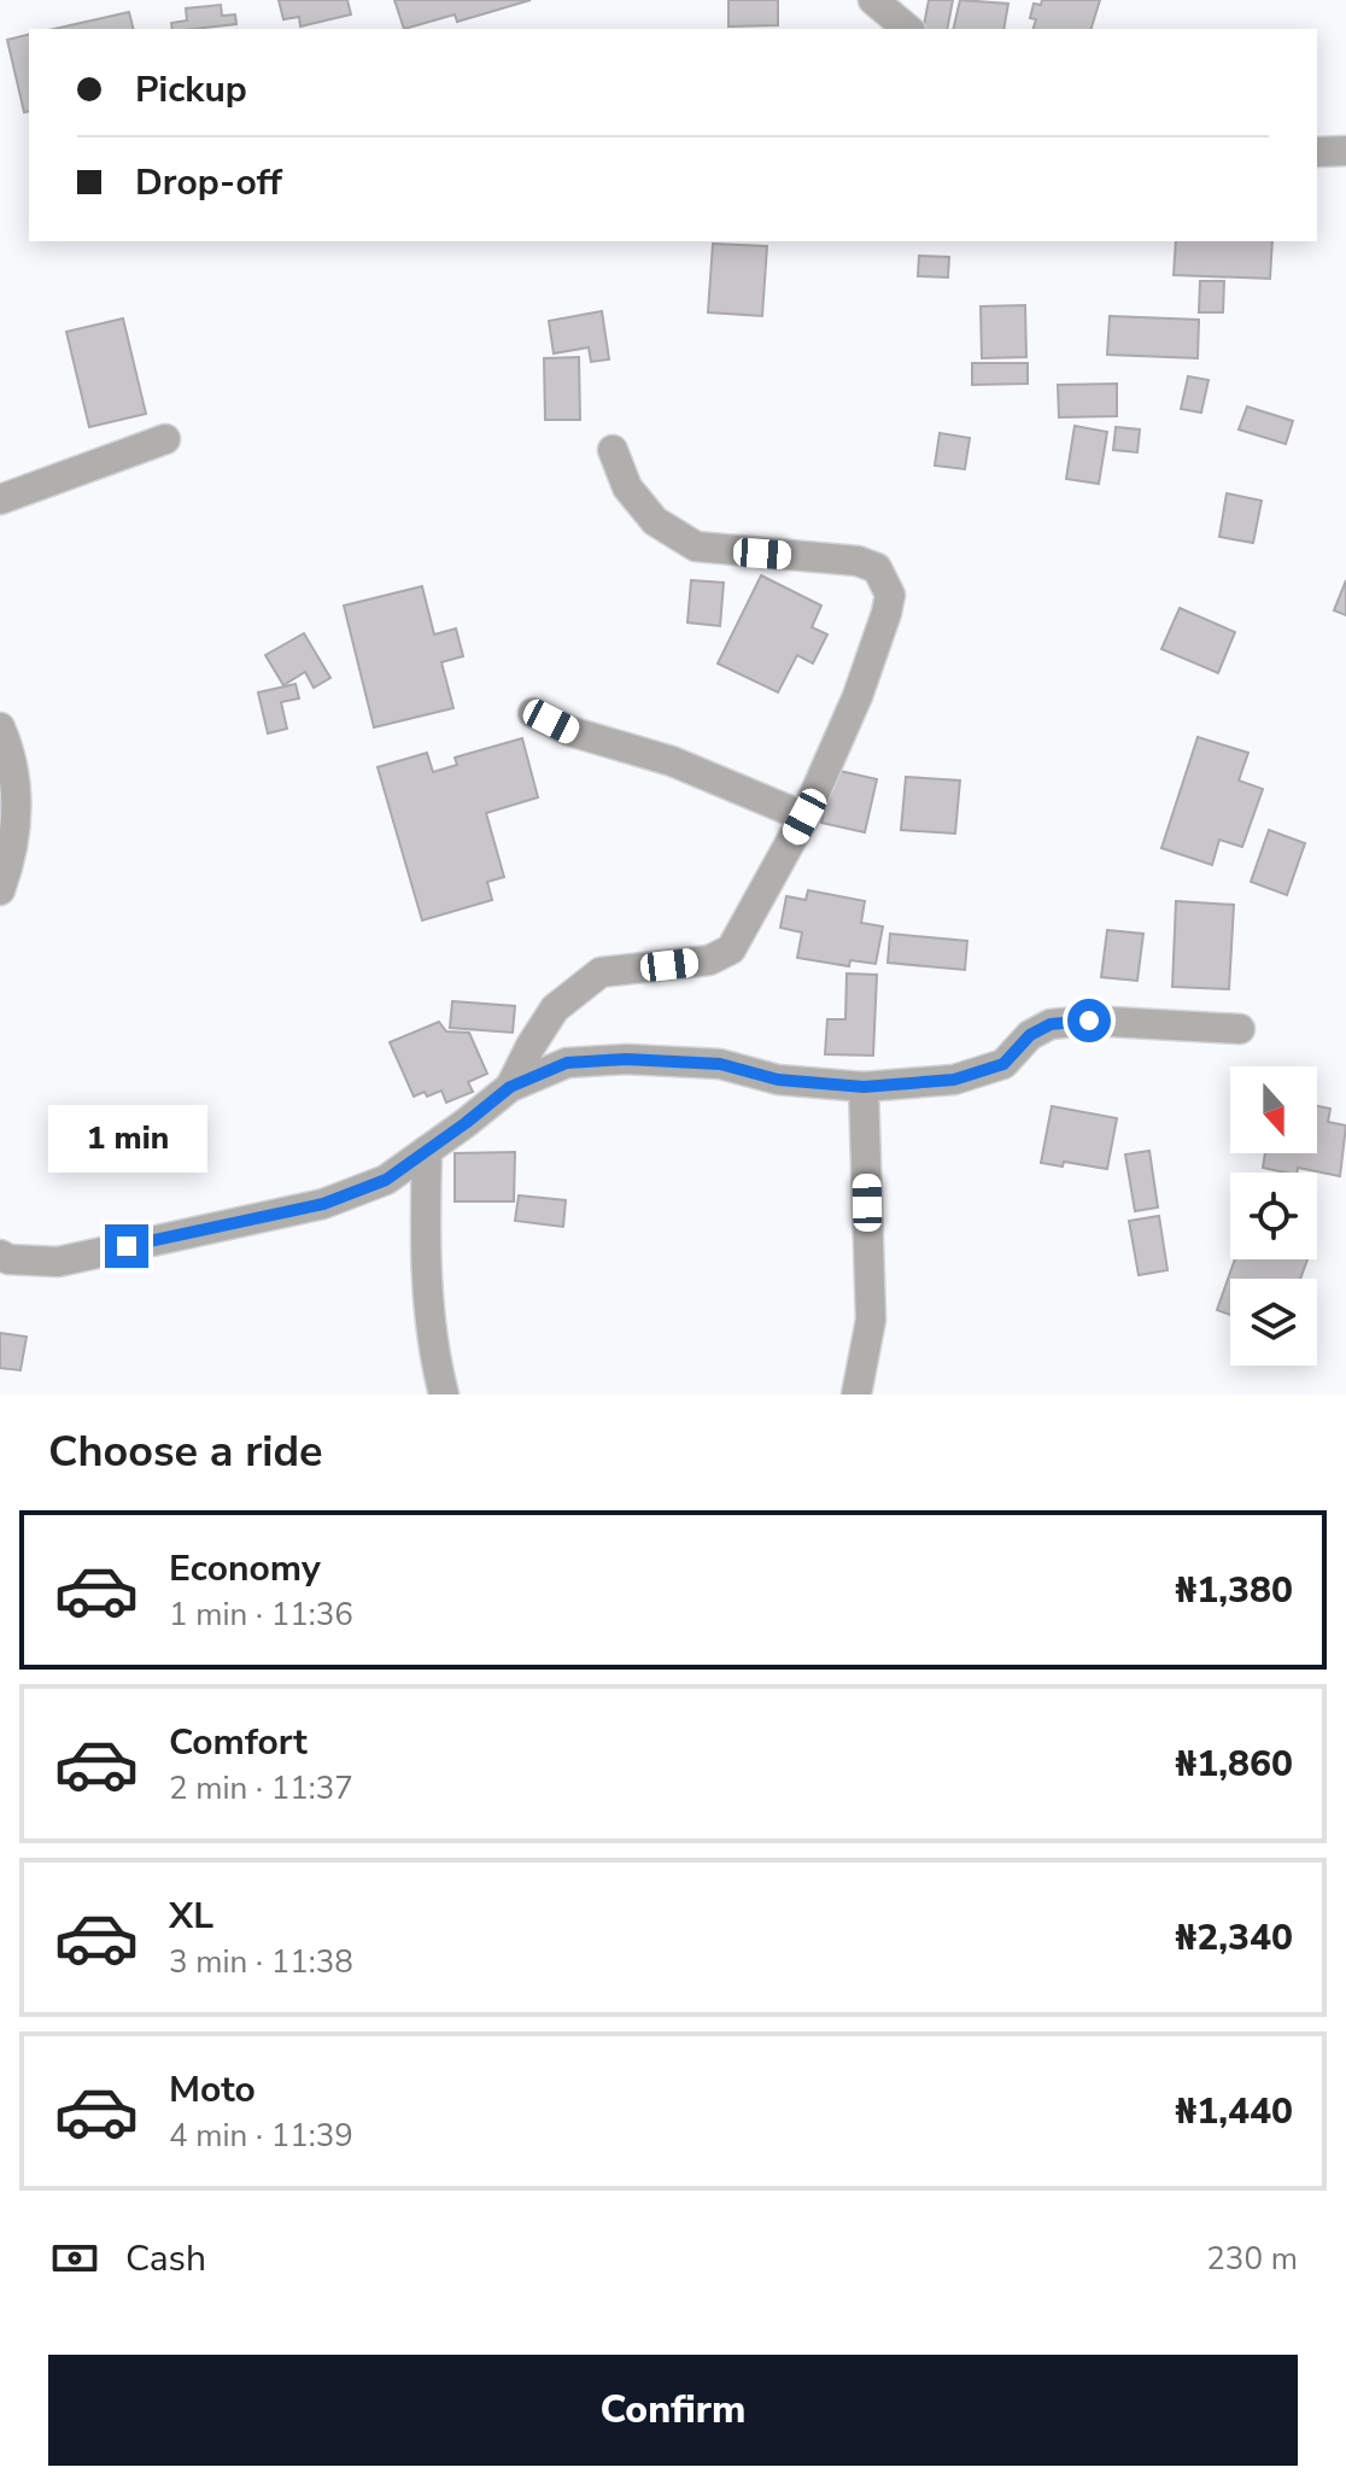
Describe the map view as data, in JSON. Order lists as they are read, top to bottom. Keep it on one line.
{"north":"bottom","page":{"banner":["Pickup","Drop-off"],"bubble":"1 min","heading":"Choose a ride","list":[{"name":"Economy","note":"1 min · 11:36","value":"₦1,380"},{"name":"Comfort","note":"2 min · 11:37","value":"₦1,860"},{"name":"XL","note":"3 min · 11:38","value":"₦2,340"},{"name":"Moto","note":"4 min · 11:39","value":"₦1,440"}],"pay":["Cash","230 m"],"buttons":"Confirm"}}
